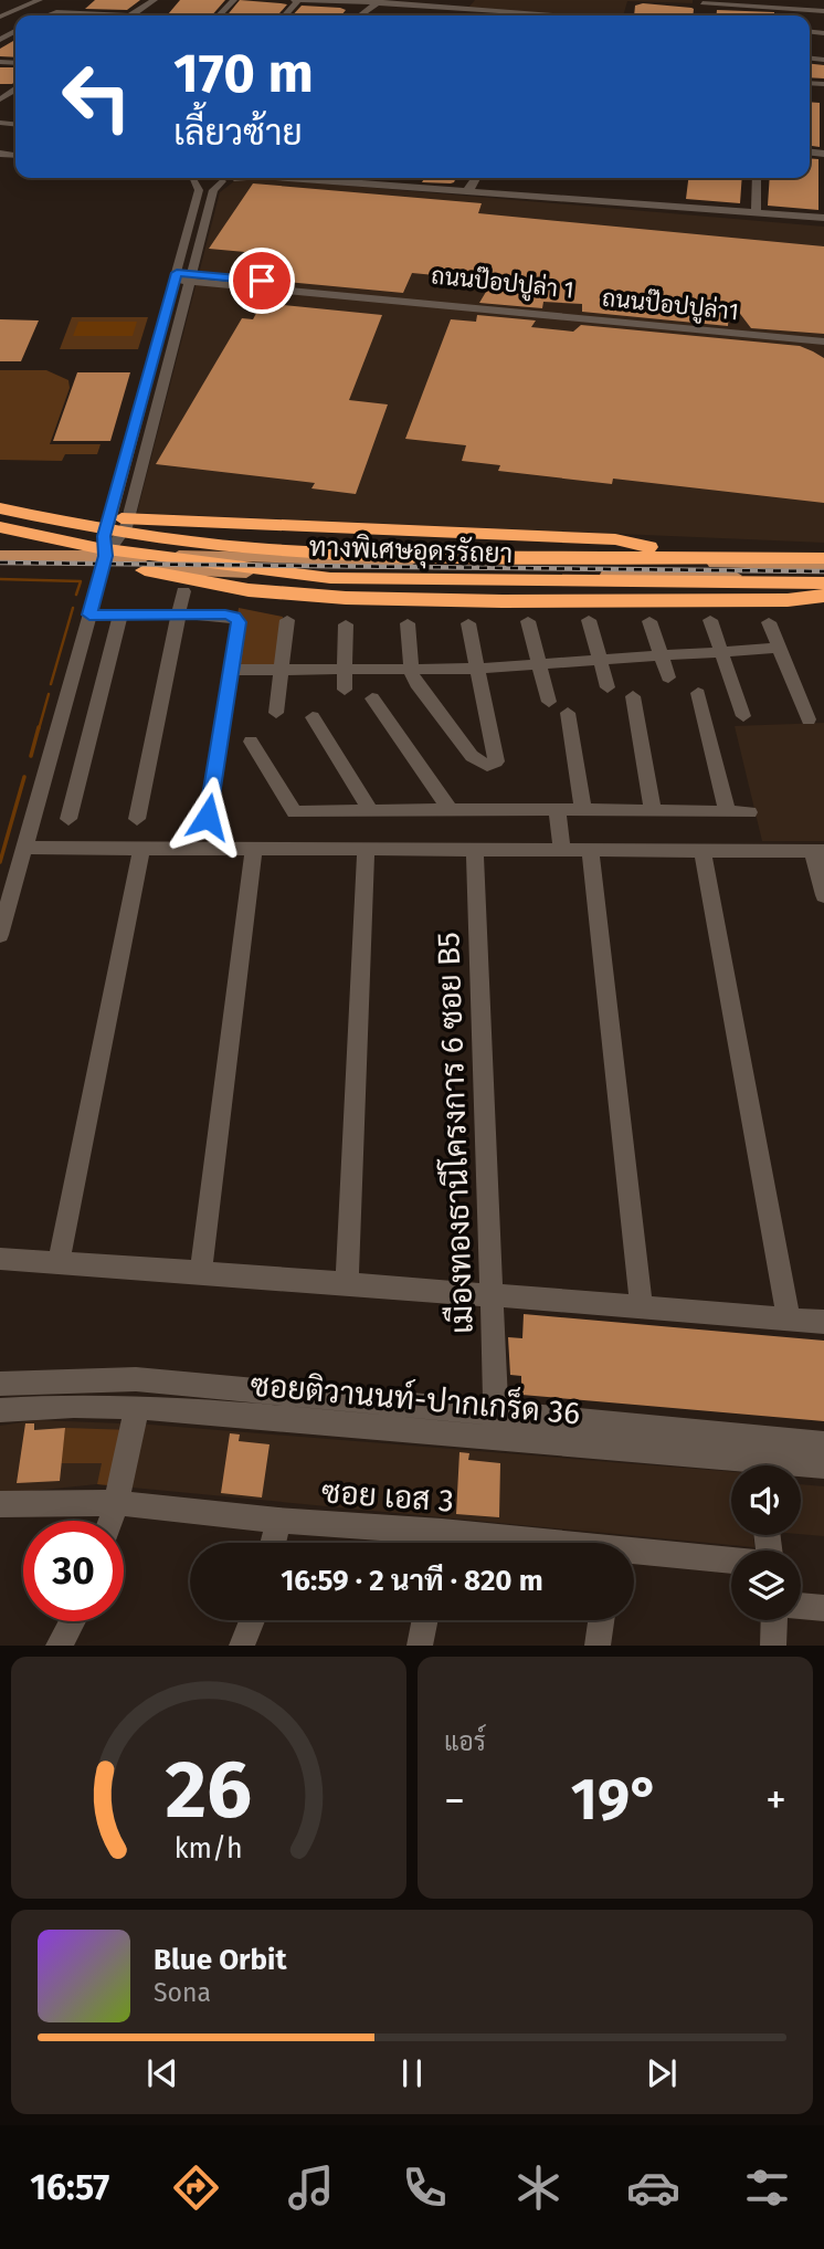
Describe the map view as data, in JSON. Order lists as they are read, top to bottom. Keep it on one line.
{"streets":{"highway":["ทางพิเศษอุดรรัถยา"],"street":["ถนนป๊อปปูล่า 1","ถนนป๊อปปูล่า1","เมืองทองธานีโครงการ 6 ซอย B5","ซอยติวานนท์-ปากเกร็ด 36","ซอย เอส 3"]},"crossings":[["ถนนป๊อปปูล่า 1","ถนนป๊อปปูล่า1"],["เมืองทองธานีโครงการ 6 ซอย B5","ซอยติวานนท์-ปากเกร็ด 36"]],"page":{"turn":["170 m","เลี้ยวซ้าย"],"limit":"30","trip":"16:59 · 2 นาที · 820 m","tile":"แอร์","heat":["−","19°","+"],"song":["Blue Orbit","Sona"],"tabs":"16:57","gauge":["26","km/h"]}}
